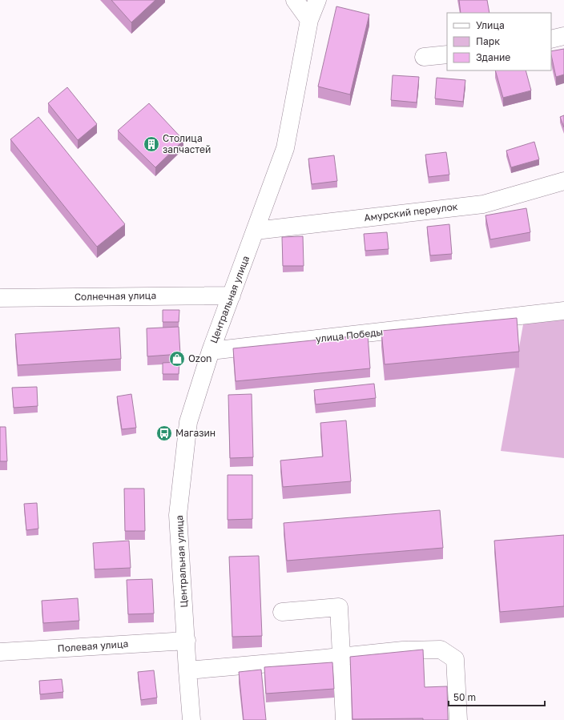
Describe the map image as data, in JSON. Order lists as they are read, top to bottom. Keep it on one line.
{"streets":{"street":["Амурский переулок","Солнечная улица","Центральная улица","улица Победы","Полевая улица"]},"crossings":[["Амурский переулок","Центральная улица"],["Солнечная улица","Центральная улица"],["Центральная улица","улица Победы"],["Центральная улица","Полевая улица"]],"places":{"building":["Столица запчастей"],"shop":["Ozon"],"bus stop":["Магазин"]},"legend":["Улица","Парк","Здание"],"scale_bar":"50 m"}
